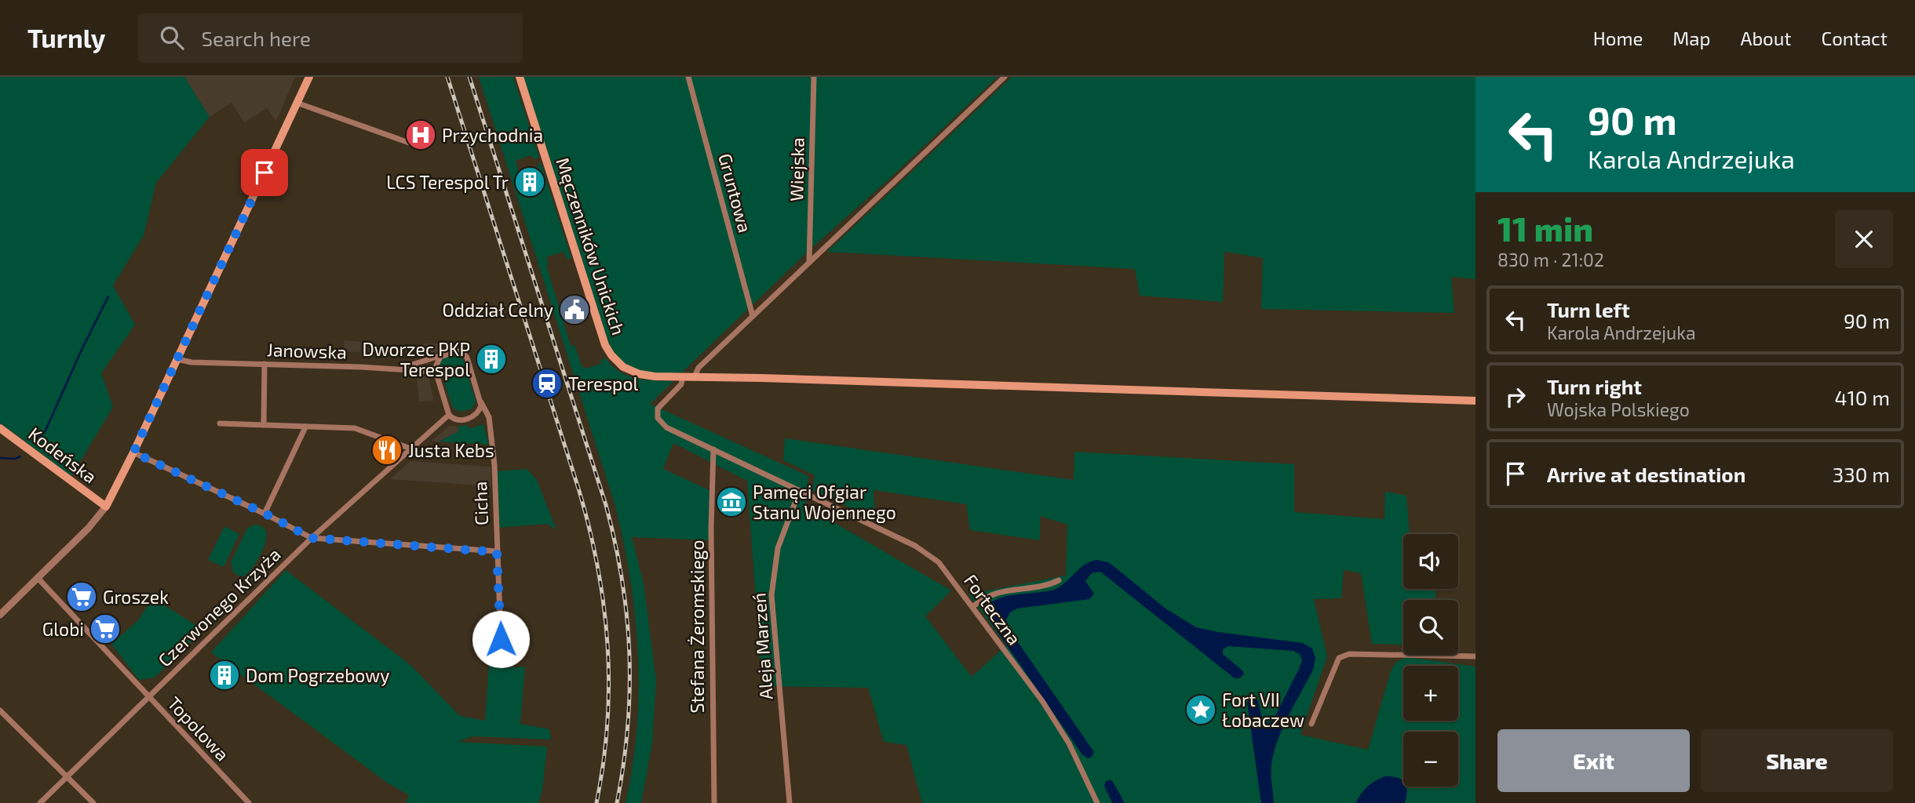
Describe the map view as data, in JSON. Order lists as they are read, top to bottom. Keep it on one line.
{"streets":{"main road":["Męczenników Unickich","Kodeńska"],"street":["Wiejska","Gruntowa","Janowska","Cicha","Czerwonego Krzyża","Forteczna","Stefana Żeromskiego","Aleja Marzeń","Topolowa"]},"crossings":[["Męczenników Unickich","Forteczna"],["Czerwonego Krzyża","Topolowa"],["Forteczna","Stefana Żeromskiego"],["Forteczna","Aleja Marzeń"]],"places":{"hospital":["Przychodnia"],"building":["LCS Terespol Tr","Dworzec PKP Terespol","Dom Pogrzebowy"],"public building":["Oddział Celny"],"station":["Terespol"],"restaurant":["Justa Kebs"],"museum":["Pamęci Ofgiar Stanu Wojennego"],"supermarket":["Groszek","Globi"],"place":["Fort VII Łobaczew"]},"page":{"header":"Turnly","search":"Search here","nav":["Home","Map","About","Contact"],"turn":["90 m","Karola Andrzejuka"],"heading":["11 min","830 m · 21:02"],"list":[{"name":"Turn left","note":"Karola Andrzejuka","value":"90 m"},{"name":"Turn right","note":"Wojska Polskiego","value":"410 m"},{"name":"Arrive at destination","value":"330 m"}],"map_buttons":["+","−"],"buttons":["Exit","Share"]}}
